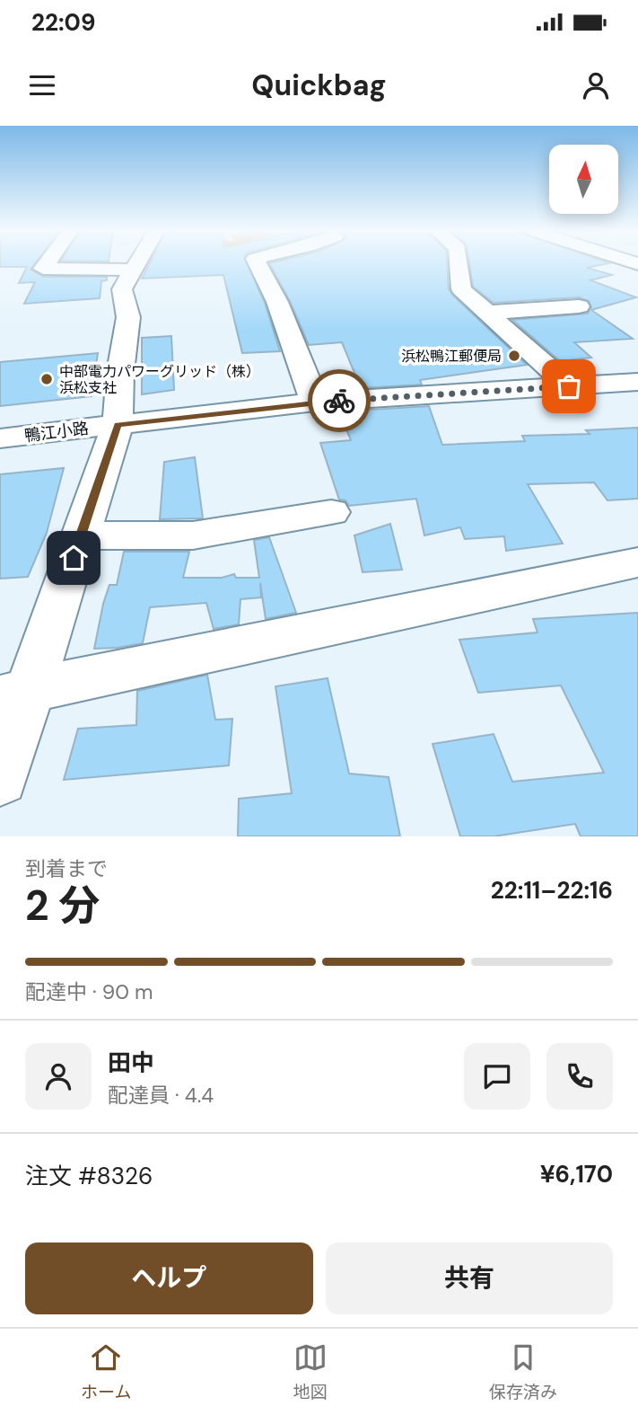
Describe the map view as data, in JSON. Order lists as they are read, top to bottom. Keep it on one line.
{"streets":{"street":["鴨江小路"]},"places":["浜松鴨江郵便局","中部電力パワーグリッド（株） 浜松支社"],"north":"top","page":{"status":"22:09","header":"Quickbag","heading":["2 分","到着まで","22:11–22:16"],"panel":["田中","配達員 · 4.4","注文 #8326","¥6,170"],"bar":"配達中 · 90 m","buttons":["ヘルプ","共有"],"tabs":["ホーム","地図","保存済み"]}}
